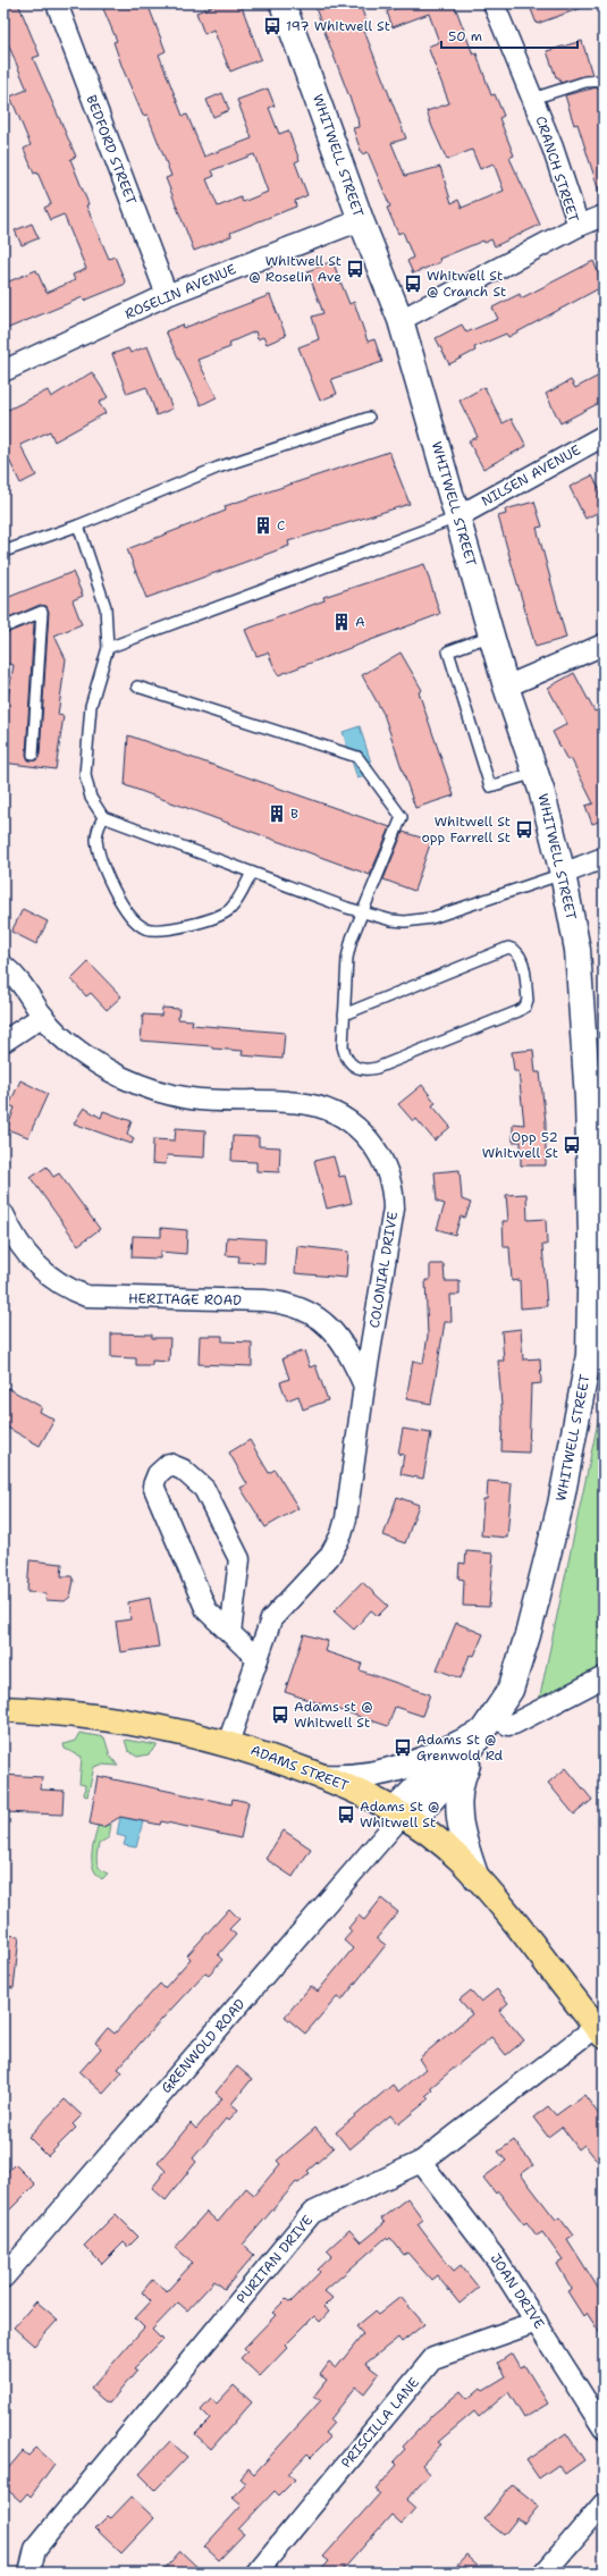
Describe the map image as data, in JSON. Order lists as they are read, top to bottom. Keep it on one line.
{"streets":{"main road":["ADAMS STREET"],"street":["BEDFORD STREET","WHITWELL STREET","CRANCH STREET","ROSELIN AVENUE","NILSEN AVENUE","COLONIAL DRIVE","HERITAGE ROAD","GRENWOLD ROAD","PURITAN DRIVE","JOAN DRIVE","PRISCILLA LANE"]},"crossings":[["BEDFORD STREET","ROSELIN AVENUE"],["WHITWELL STREET","CRANCH STREET"],["WHITWELL STREET","ROSELIN AVENUE"],["WHITWELL STREET","NILSEN AVENUE"],["WHITWELL STREET","ADAMS STREET"],["WHITWELL STREET","GRENWOLD ROAD"],["COLONIAL DRIVE","HERITAGE ROAD"],["COLONIAL DRIVE","ADAMS STREET"],["ADAMS STREET","GRENWOLD ROAD"],["ADAMS STREET","PURITAN DRIVE"],["PURITAN DRIVE","JOAN DRIVE"],["JOAN DRIVE","PRISCILLA LANE"]],"places":{"bus stop":["197 Whitwell St","Whitwell St @ Roselin Ave","Whitwell St @ Cranch St","Whitwell St opp Farrell St","Opp 52 Whitwell St","Adams st @ Whitwell St","Adams St @ Grenwold Rd","Adams St @ Whitwell St"],"building":["C","A","B"]},"scale_bar":"50 m"}
